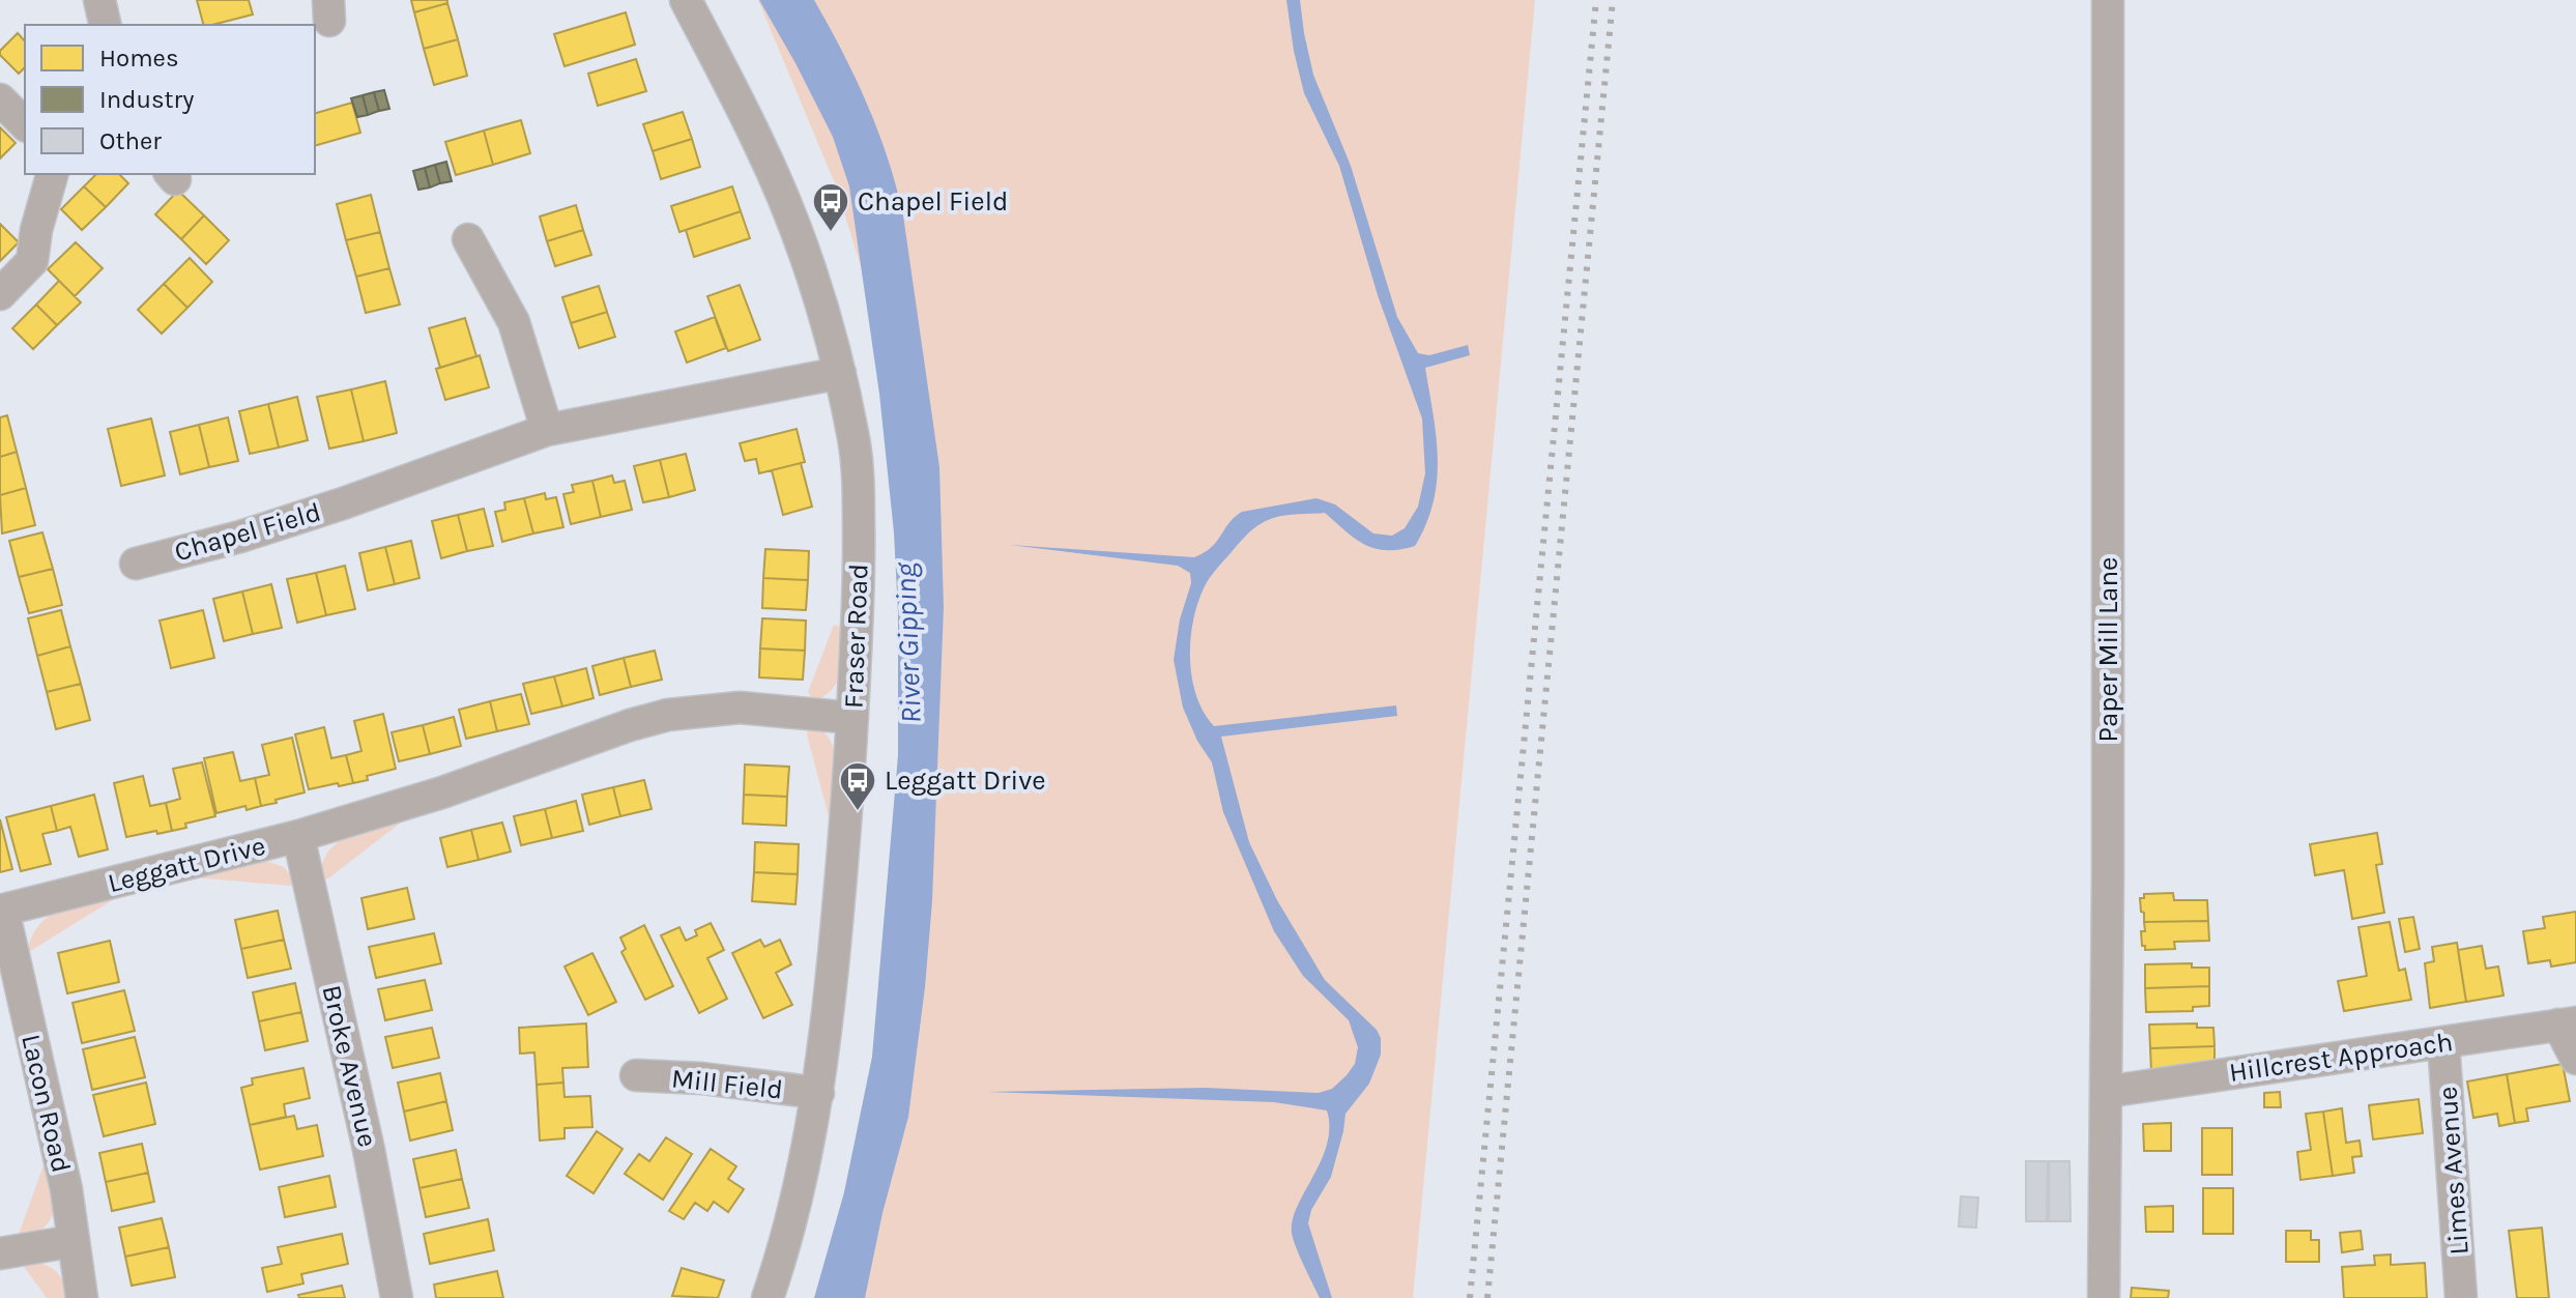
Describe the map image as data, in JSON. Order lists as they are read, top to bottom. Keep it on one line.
{"streets":{"street":["Chapel Field","Fraser Road","Paper Mill Lane","Leggatt Drive","Hillcrest Approach","Broke Avenue","Mill Field","Lacon Road","Limes Avenue"]},"crossings":[["Chapel Field","Fraser Road"],["Fraser Road","Leggatt Drive"],["Fraser Road","Mill Field"],["Paper Mill Lane","Hillcrest Approach"],["Leggatt Drive","Broke Avenue"],["Leggatt Drive","Lacon Road"],["Hillcrest Approach","Limes Avenue"]],"water":["River Gipping"],"places":{"bus stop":["Chapel Field","Leggatt Drive"]},"legend":["Homes","Industry","Other"]}
